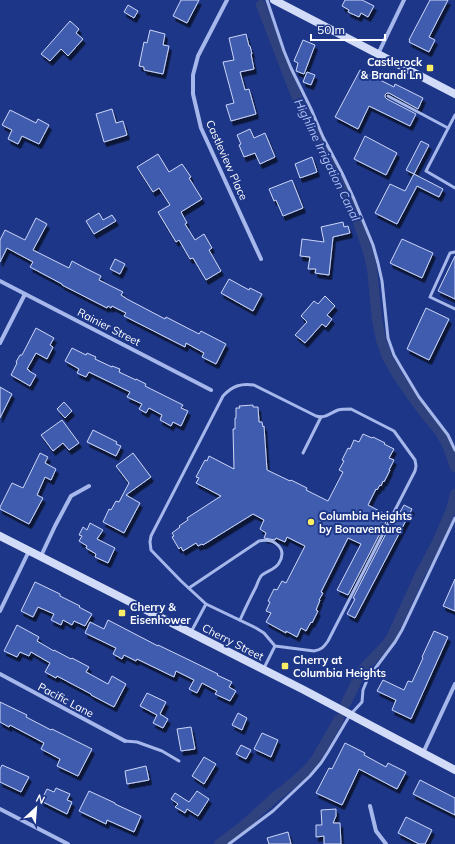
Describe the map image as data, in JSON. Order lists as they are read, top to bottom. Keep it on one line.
{"streets":{"main road":["Cherry Street"],"street":["Castleview Place","Rainier Street","Pacific Lane"]},"water":["Highline Irrigation Canal"],"places":{"transit":["Castlerock & Brandi Ln","Cherry & Eisenhower","Cherry at Columbia Heights"],"other":["Columbia Heights by Bonaventure"]},"scale_bar":"50 m","north":"top right"}
